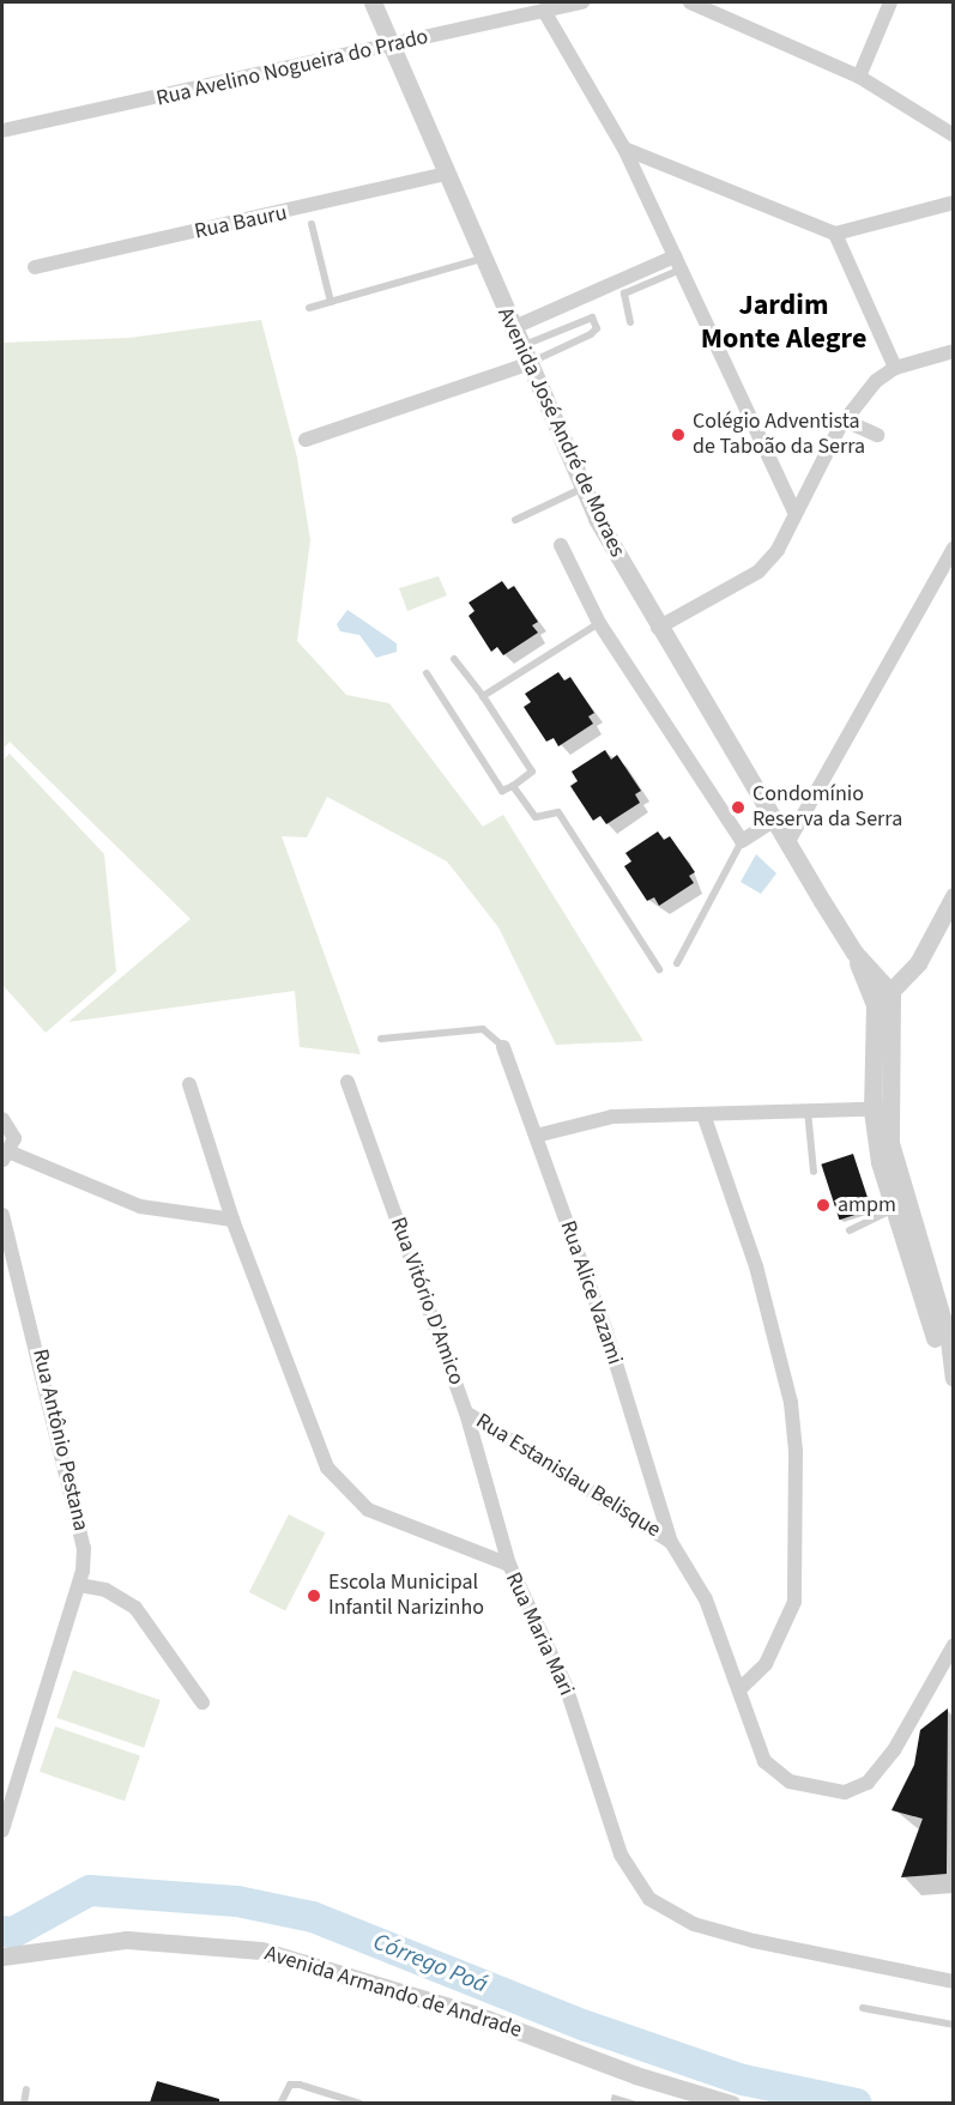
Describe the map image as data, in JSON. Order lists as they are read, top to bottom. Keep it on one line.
{"streets":{"street":["Rua Avelino Nogueira do Prado","Rua Bauru","Avenida José André de Moraes","Rua Alice Vazami","Rua Vitório D'Amico","Rua Antônio Pestana","Rua Estanislau Belisque","Rua Maria Mari","Avenida Armando de Andrade"]},"crossings":[["Rua Avelino Nogueira do Prado","Avenida José André de Moraes"],["Rua Bauru","Avenida José André de Moraes"],["Rua Alice Vazami","Rua Estanislau Belisque"],["Rua Vitório D'Amico","Rua Estanislau Belisque"],["Rua Vitório D'Amico","Rua Maria Mari"]],"districts":["Jardim Monte Alegre"],"water":["Córrego Poá"],"places":["Colégio Adventista de Taboão da Serra","Condomínio Reserva da Serra","ampm","Escola Municipal Infantil Narizinho"]}
